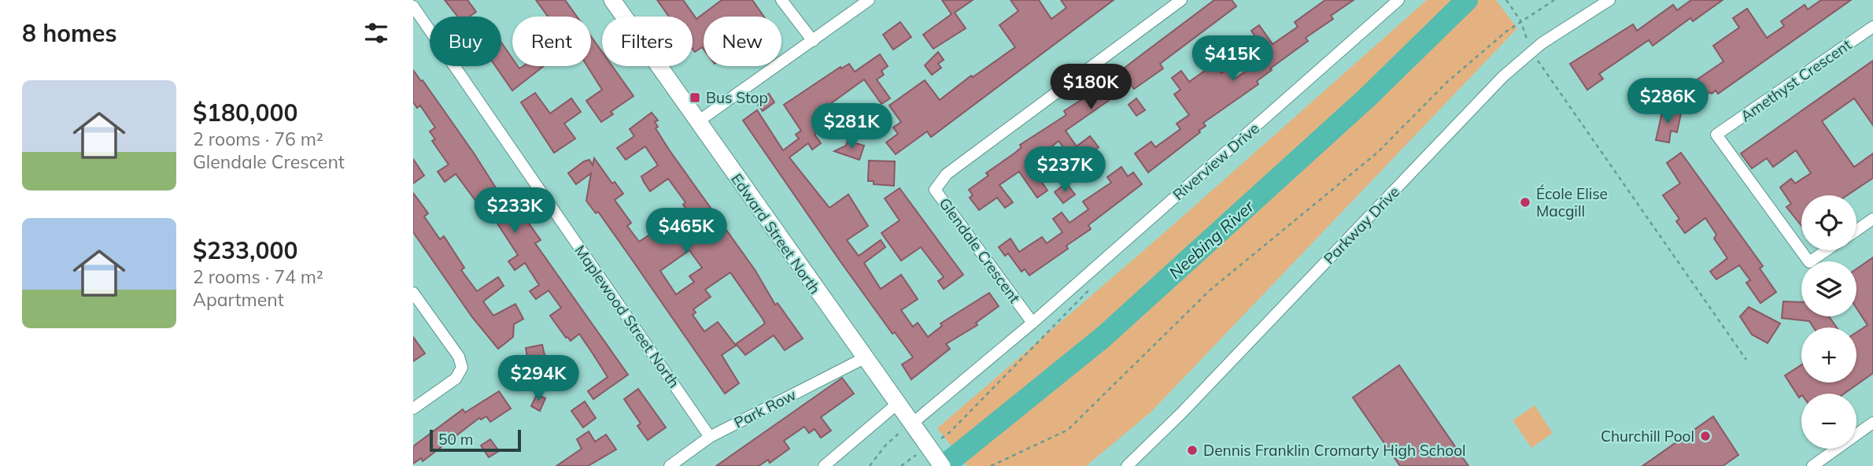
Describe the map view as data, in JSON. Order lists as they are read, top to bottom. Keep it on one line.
{"streets":{"main road":["Edward Street North"],"street":["Amethyst Crescent","Riverview Drive","Parkway Drive","Glendale Crescent","Maplewood Street North","Park Row"]},"crossings":[["Riverview Drive","Edward Street North"],["Riverview Drive","Glendale Crescent"],["Edward Street North","Park Row"],["Maplewood Street North","Park Row"]],"water":["Neebing River"],"places":{"transit":["Bus Stop"],"other":["École Elise Macgill","Churchill Pool","Dennis Franklin Cromarty High School"]},"scale_bar":"50 m","page":{"heading":"8 homes","chip":["Buy","Rent","Filters","New"],"price":["$415K","$180K","$286K","$281K","$237K","$233K","$465K","$294K"],"list":[{"name":"$180,000","note":"2 rooms · 76 m² · Glendale Crescent"},{"name":"$233,000","note":"2 rooms · 74 m² · Apartment"}],"map_buttons":["+","−"],"scale":"50 m"}}
